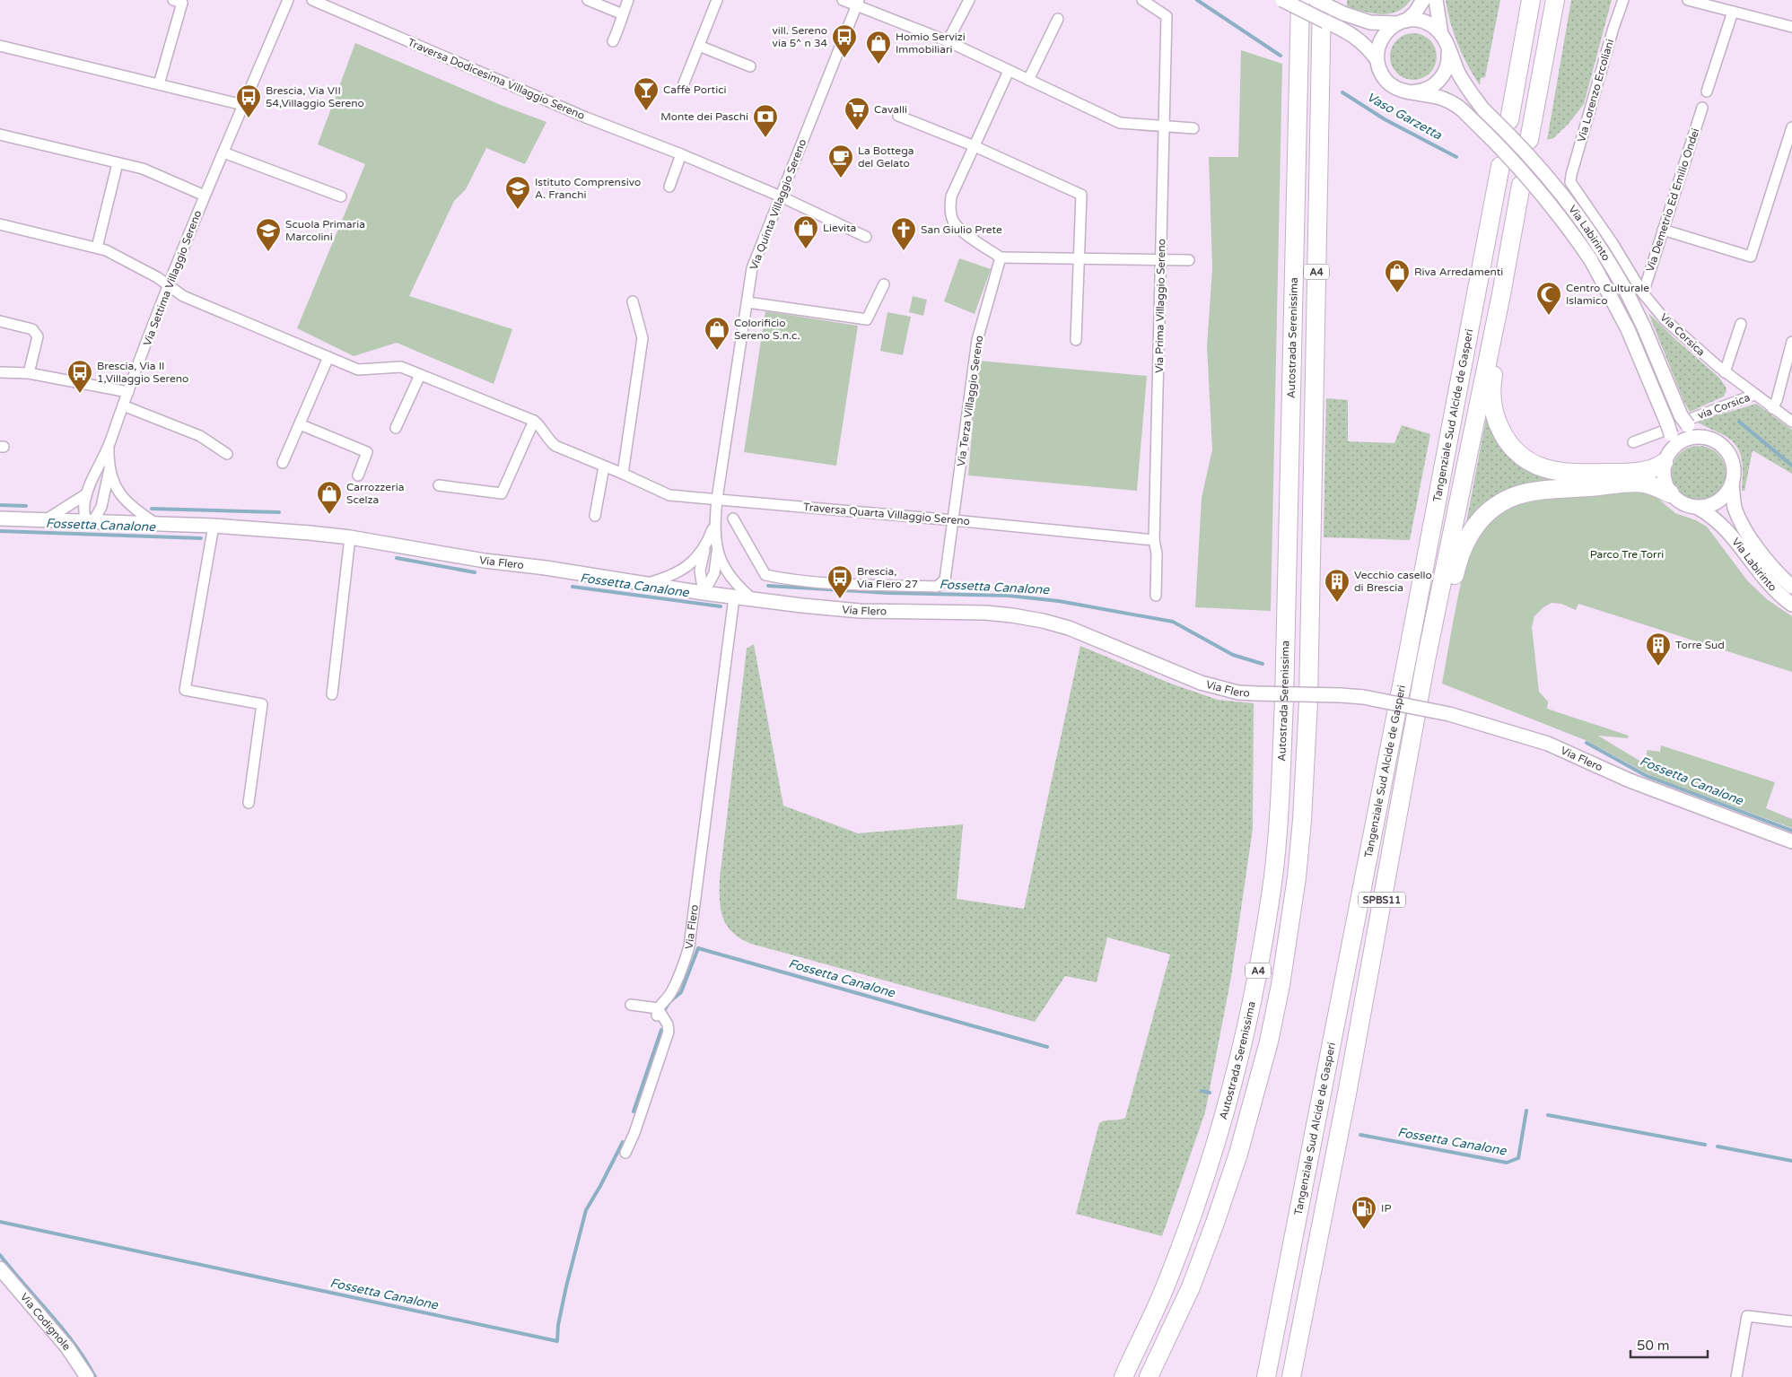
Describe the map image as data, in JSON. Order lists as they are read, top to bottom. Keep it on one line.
{"streets":{"highway":["A4","Autostrada Serenissima","Tangenziale Sud Alcide de Gasperi","SPBS11"],"street":["Traversa Dodicesima Villaggio Sereno","Via Lorenzo Ercoliani","Via Demetrio Ed Emilio Ondei","Via Quinta Villaggio Sereno","Via Labirinto","Via Settima Villaggio Sereno","Via Prima Villaggio Sereno","Via Corsica","Via Terza Villaggio Sereno","via Corsica","Traversa Quarta Villaggio Sereno","Via Flero","Via Codignole"]},"crossings":[["Traversa Dodicesima Villaggio Sereno","Via Quinta Villaggio Sereno"],["Via Lorenzo Ercoliani","Via Corsica"],["Via Demetrio Ed Emilio Ondei","Via Corsica"],["Via Quinta Villaggio Sereno","Traversa Quarta Villaggio Sereno"],["Via Quinta Villaggio Sereno","Via Flero"],["Via Labirinto","via Corsica"],["Via Settima Villaggio Sereno","Traversa Quarta Villaggio Sereno"],["Via Settima Villaggio Sereno","Via Flero"],["Via Prima Villaggio Sereno","Traversa Quarta Villaggio Sereno"],["Via Corsica","via Corsica"],["Via Terza Villaggio Sereno","Traversa Quarta Villaggio Sereno"]],"water":["Vaso Garzetta","Fossetta Canalone"],"parks":["Parco Tre Torri"],"places":{"bus stop":["vill. Sereno via 5^ n 34","Brescia, Via VII 54,Villaggio Sereno","Brescia, Via II 1,Villaggio Sereno","Brescia, Via Flero 27"],"shop":["Homio Servizi Immobiliari","Lievita","Riva Arredamenti","Colorificio Sereno S.n.c.","Carrozzeria Scelza"],"bar":["Caffè Portici"],"supermarket":["Cavalli"],"bank":["Monte dei Paschi"],"cafe":["La Bottega del Gelato"],"school or university":["Istituto Comprensivo A. Franchi","Scuola Primaria Marcolini"],"church":["San Giulio Prete"],"mosque":["Centro Culturale Islamico"],"building":["Vecchio casello di Brescia","Torre Sud"],"fuel station":["IP"]},"scale_bar":"50 m"}
